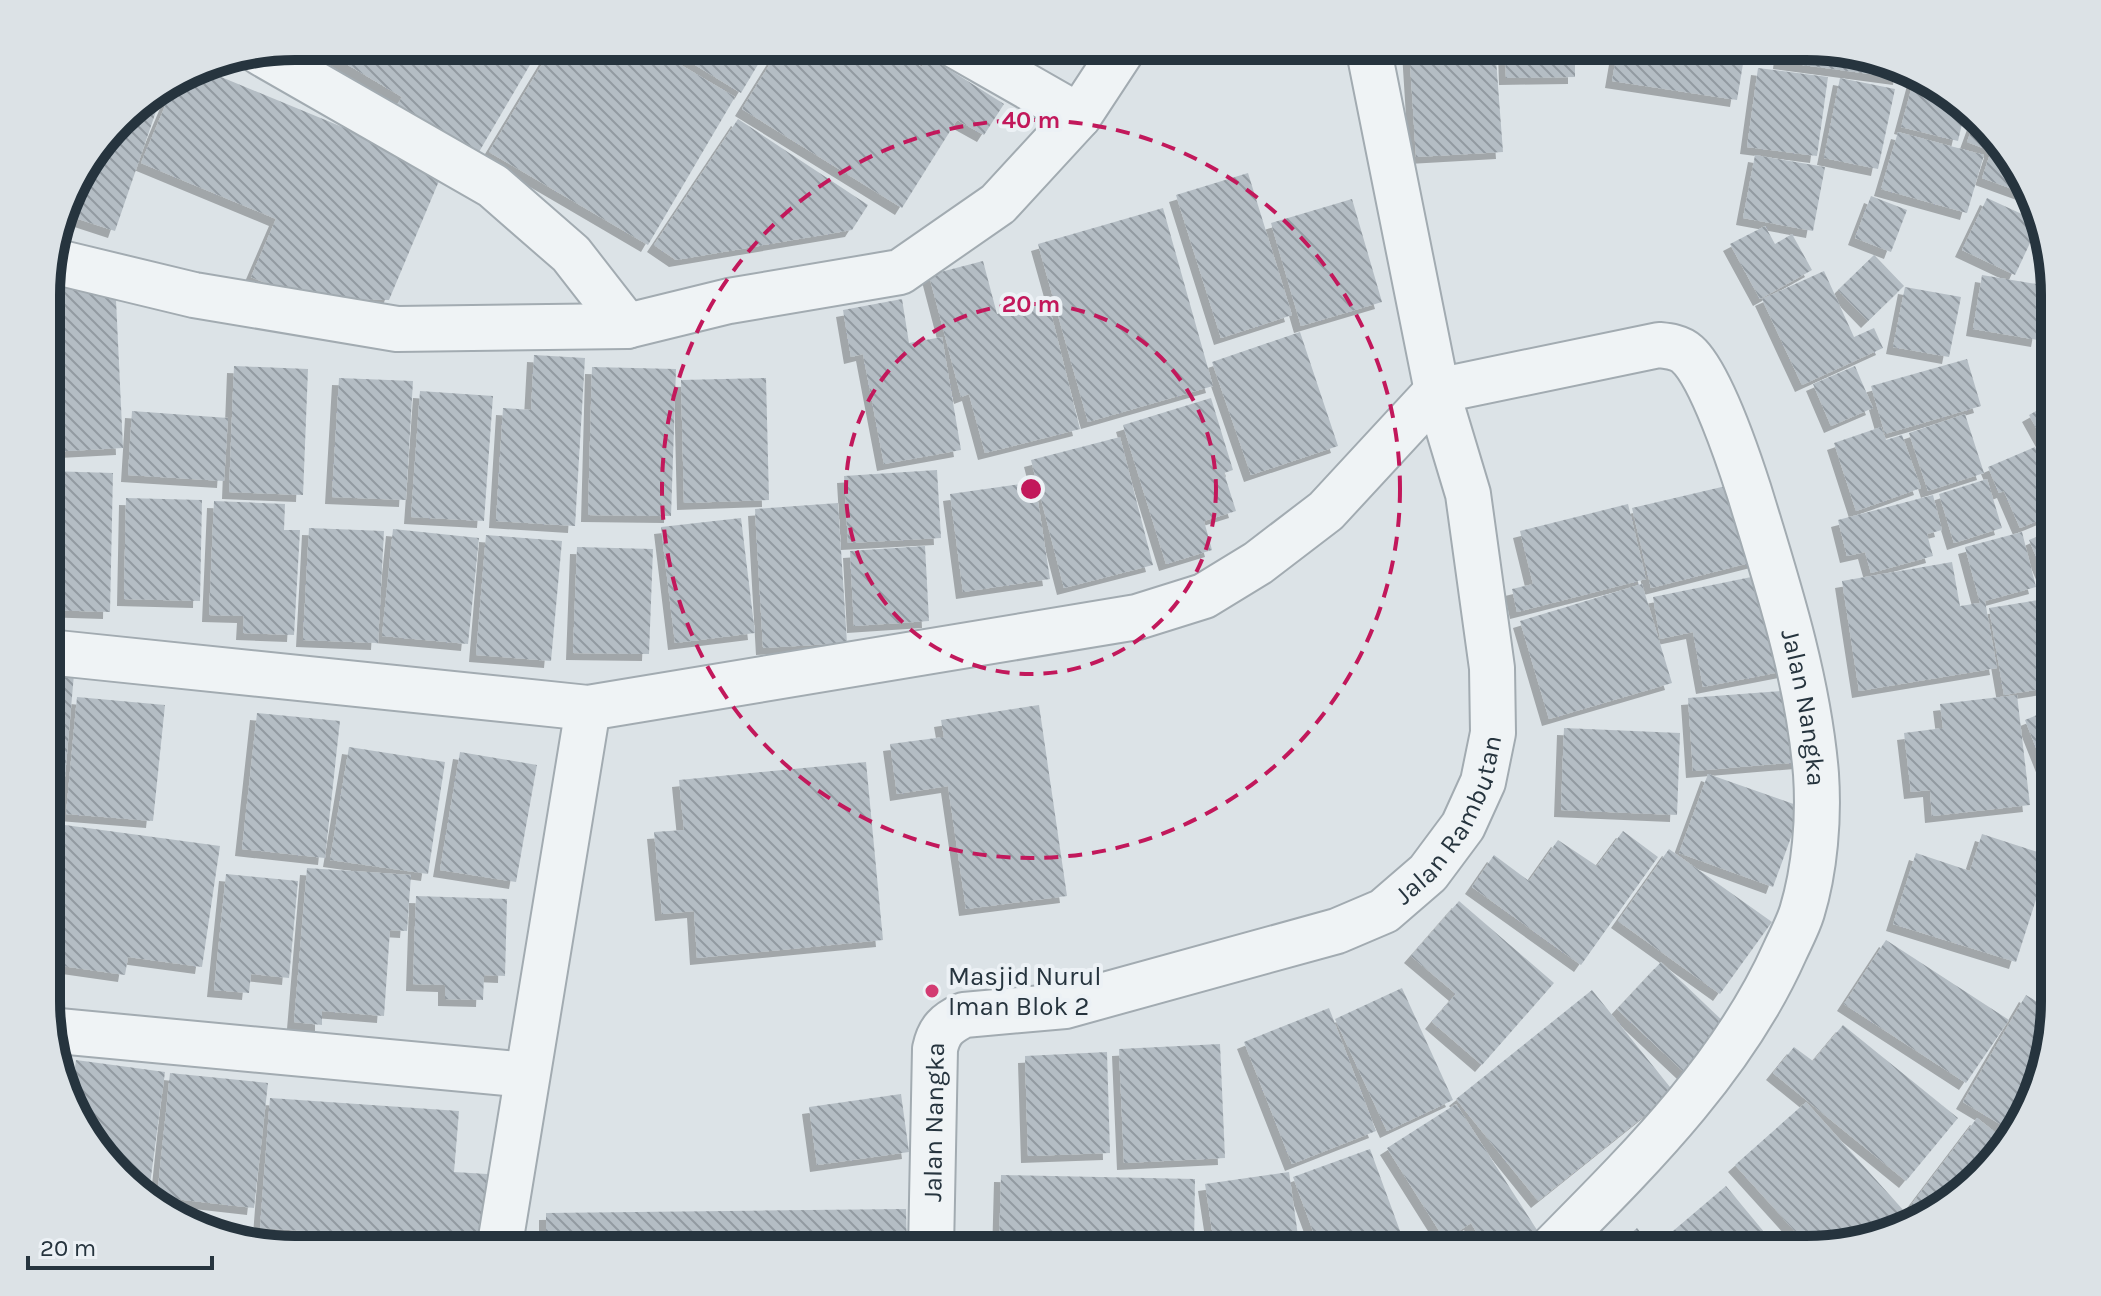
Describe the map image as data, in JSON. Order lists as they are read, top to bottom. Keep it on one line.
{"streets":{"street":["Jalan Nangka","Jalan Rambutan"]},"crossings":[["Jalan Nangka","Jalan Rambutan"]],"places":["Masjid Nurul Iman Blok 2"],"scale_bar":"20 m","rings":["40 m","20 m"]}
